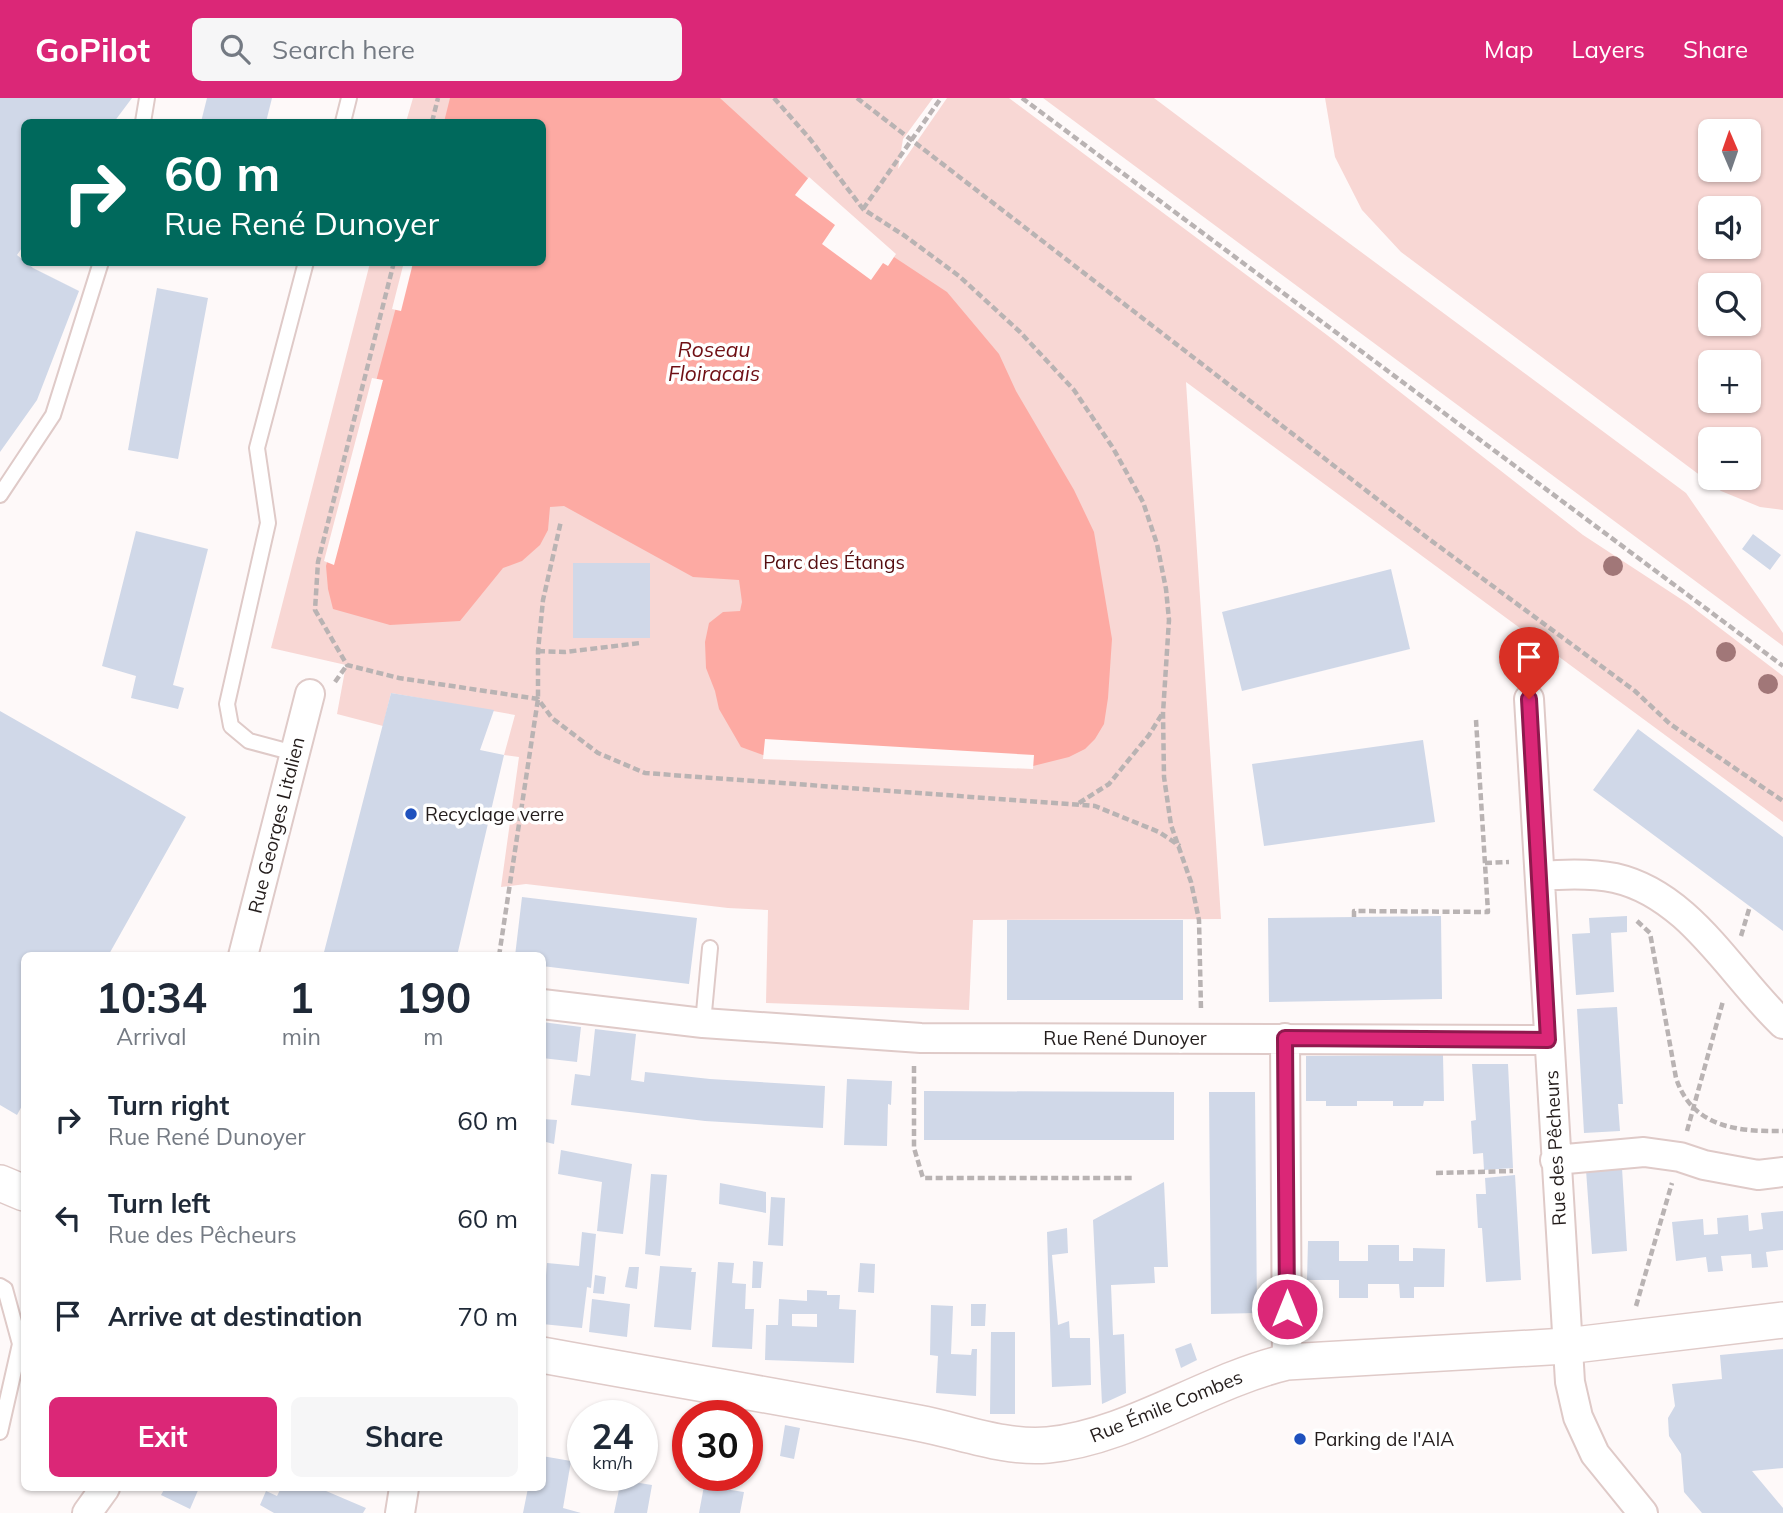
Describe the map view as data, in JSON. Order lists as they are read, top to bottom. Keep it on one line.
{"streets":{"street":["Rue Georges Litalien","Rue René Dunoyer","Rue des Pêcheurs","Rue Émile Combes"]},"crossings":[["Rue René Dunoyer","Rue des Pêcheurs"],["Rue des Pêcheurs","Rue Émile Combes"]],"water":["Roseau Floiracais"],"parks":["Parc des Étangs"],"places":["Recyclage verre","Parking de l'AIA"],"north":"top","page":{"header":"GoPilot","search":"Search here","nav":["Map","Layers","Share"],"map_buttons":["+","−"],"turn":["60 m","Rue René Dunoyer"],"eta":["10:34","Arrival","1","min","190","m"],"list":[{"name":"Turn right","note":"Rue René Dunoyer","value":"60 m"},{"name":"Turn left","note":"Rue des Pêcheurs","value":"60 m"},{"name":"Arrive at destination","value":"70 m"}],"buttons":["Exit","Share"],"speed":"24 km/h","limit":"30"}}
